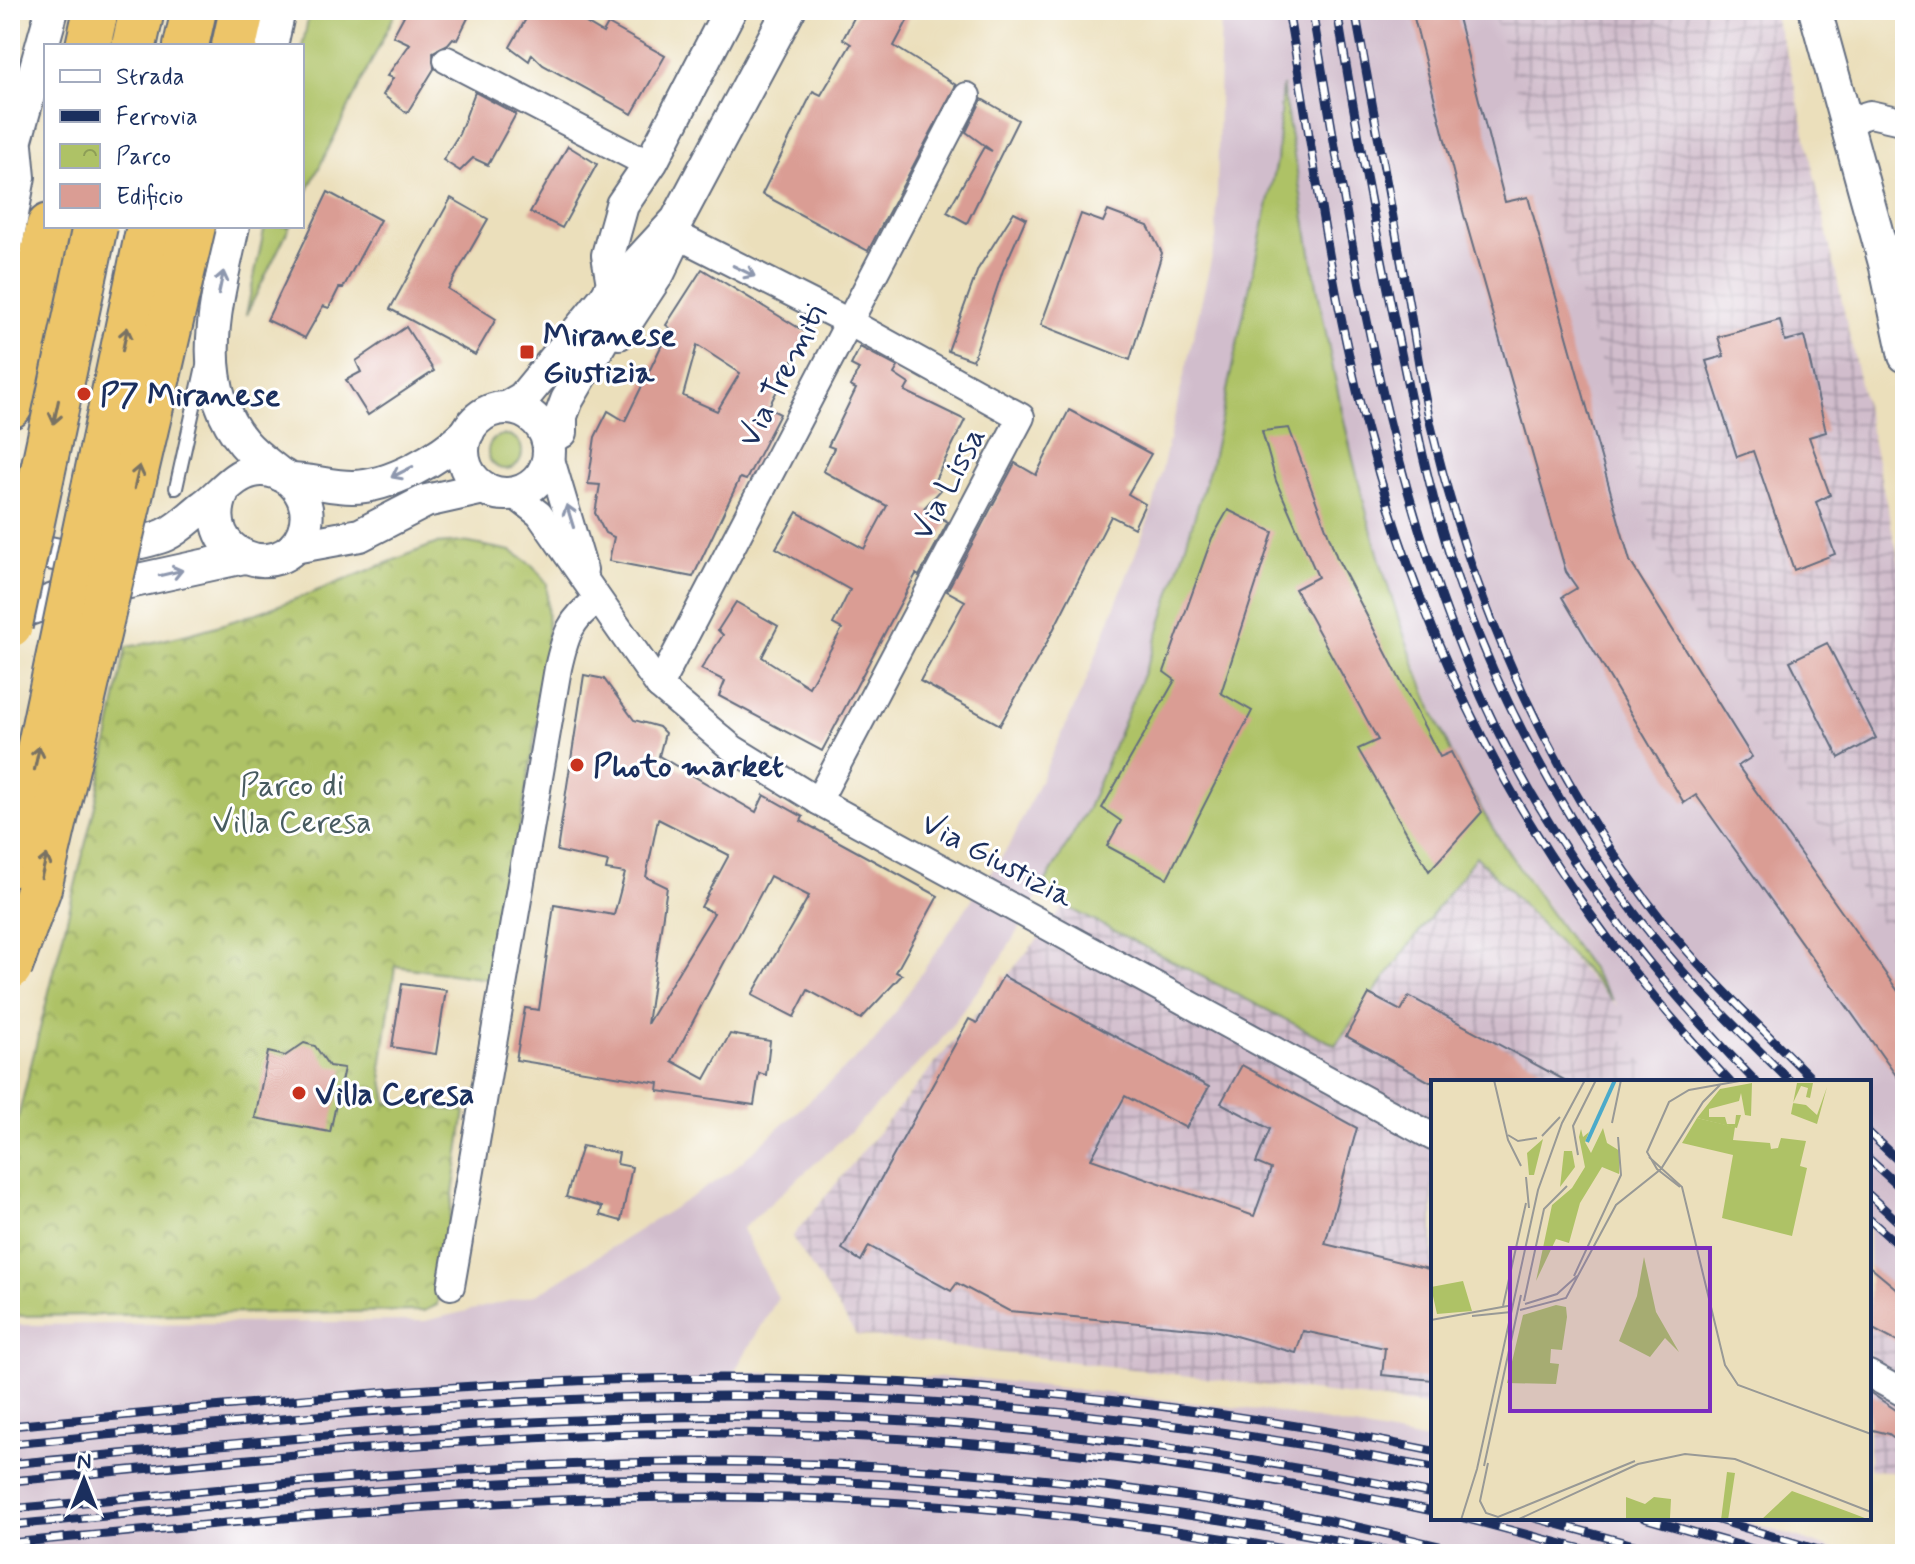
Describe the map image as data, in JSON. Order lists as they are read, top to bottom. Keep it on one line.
{"streets":{"street":["Via Tremiti","Via Lissa","Via Giustizia"]},"crossings":[["Via Tremiti","Via Lissa"],["Via Tremiti","Via Giustizia"],["Via Lissa","Via Giustizia"]],"parks":["Parco di Villa Ceresa"],"places":{"transit":["Miranese Giustizia"],"other":["P7 Miranese","Photo market","Villa Ceresa"]},"legend":["Strada","Ferrovia","Parco","Edificio"],"north":"top"}
